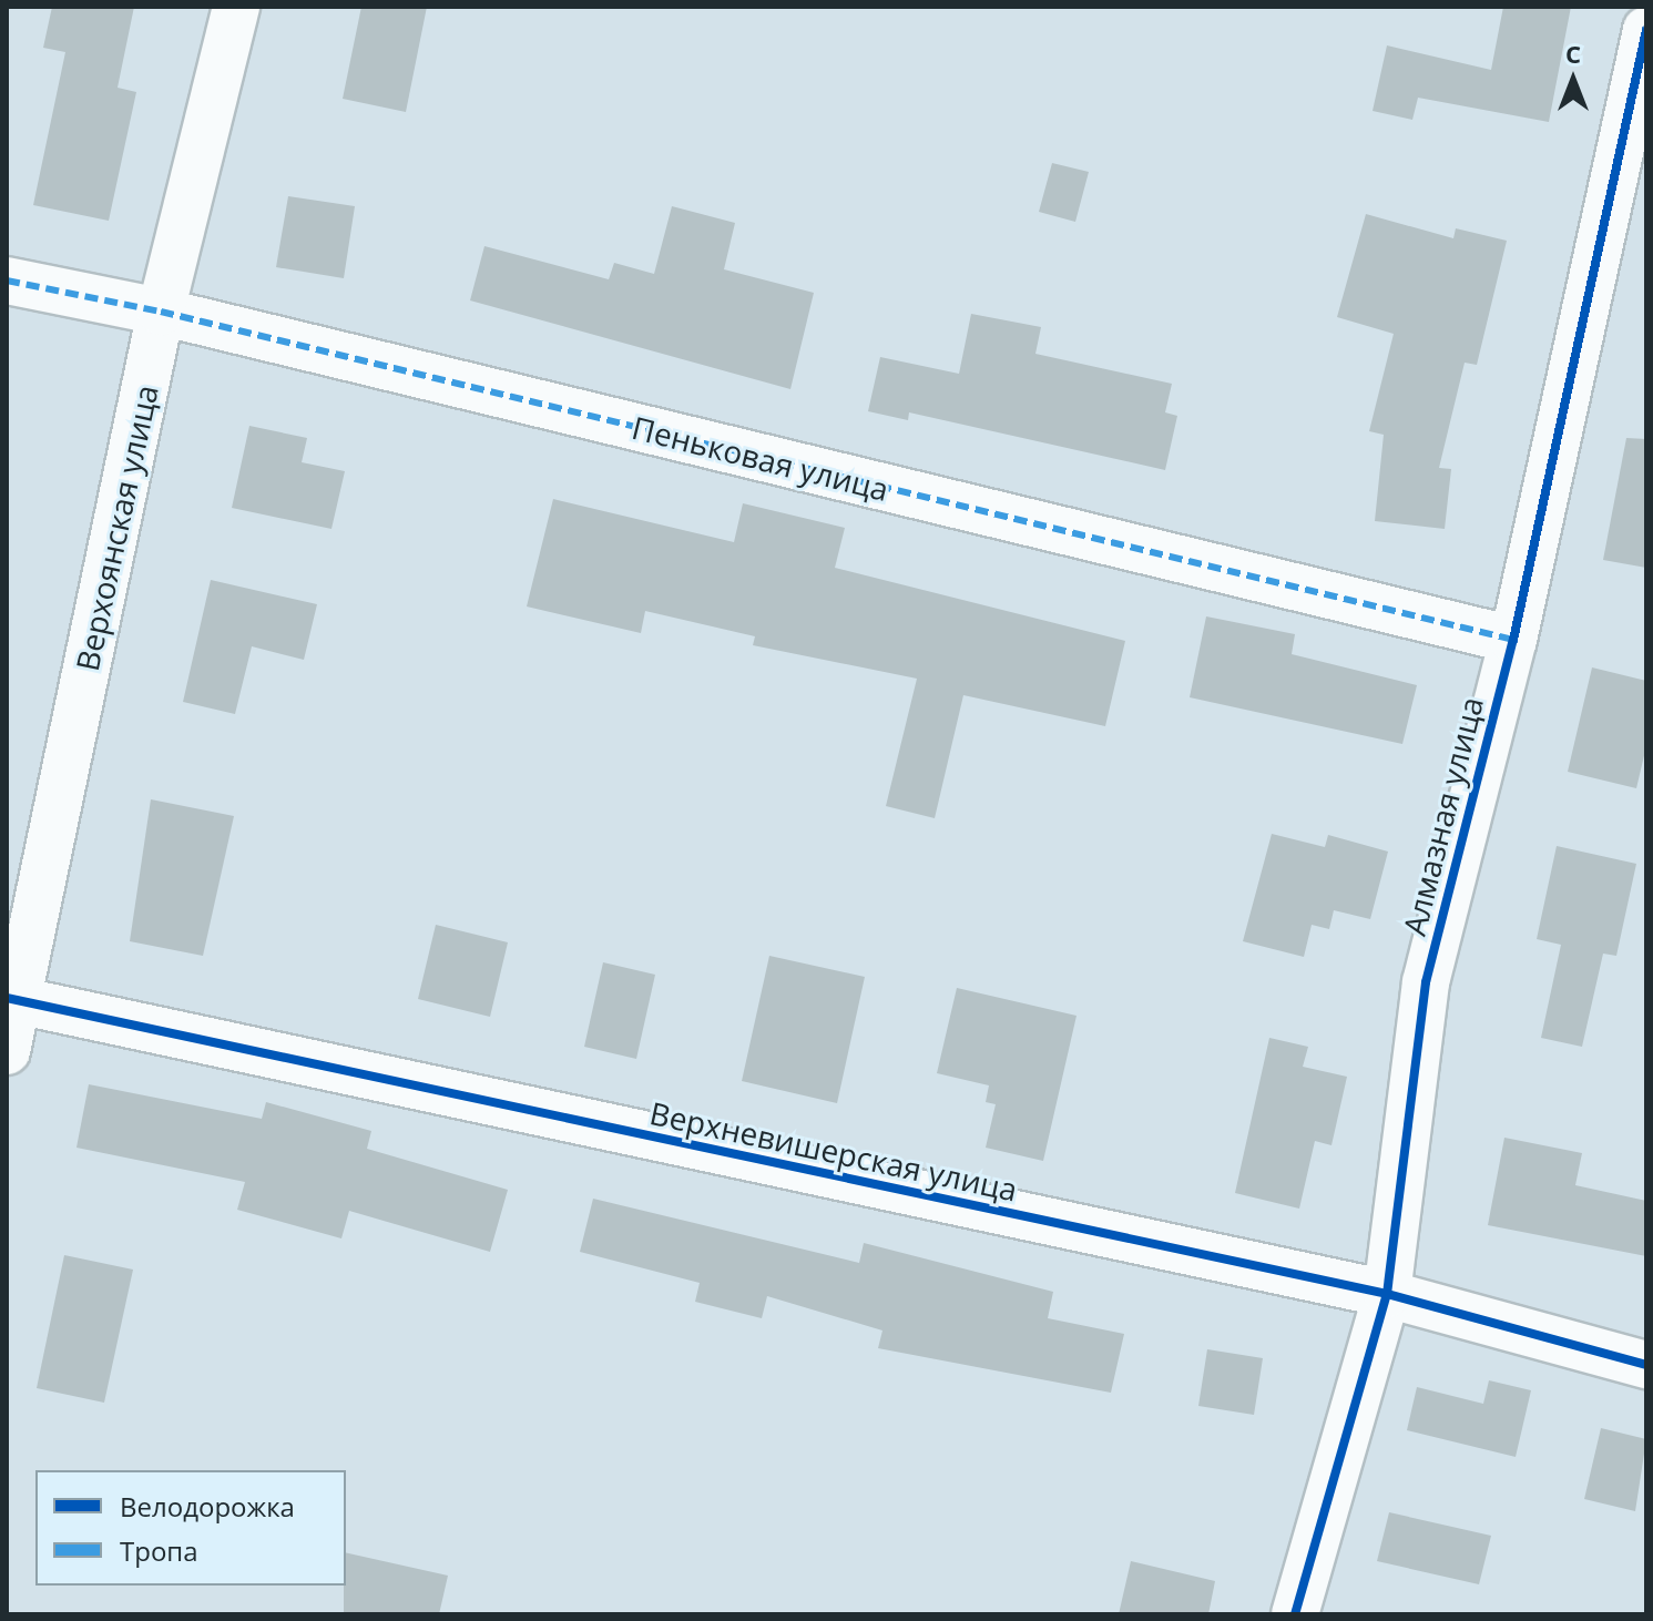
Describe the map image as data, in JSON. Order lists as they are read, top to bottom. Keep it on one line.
{"streets":{"street":["Пеньковая улица","Верхоянская улица","Алмазная улица","Верхневишерская улица"]},"crossings":[["Пеньковая улица","Верхоянская улица"],["Пеньковая улица","Алмазная улица"],["Верхоянская улица","Верхневишерская улица"],["Алмазная улица","Верхневишерская улица"]],"legend":["Велодорожка","Тропа"],"north":"top"}
